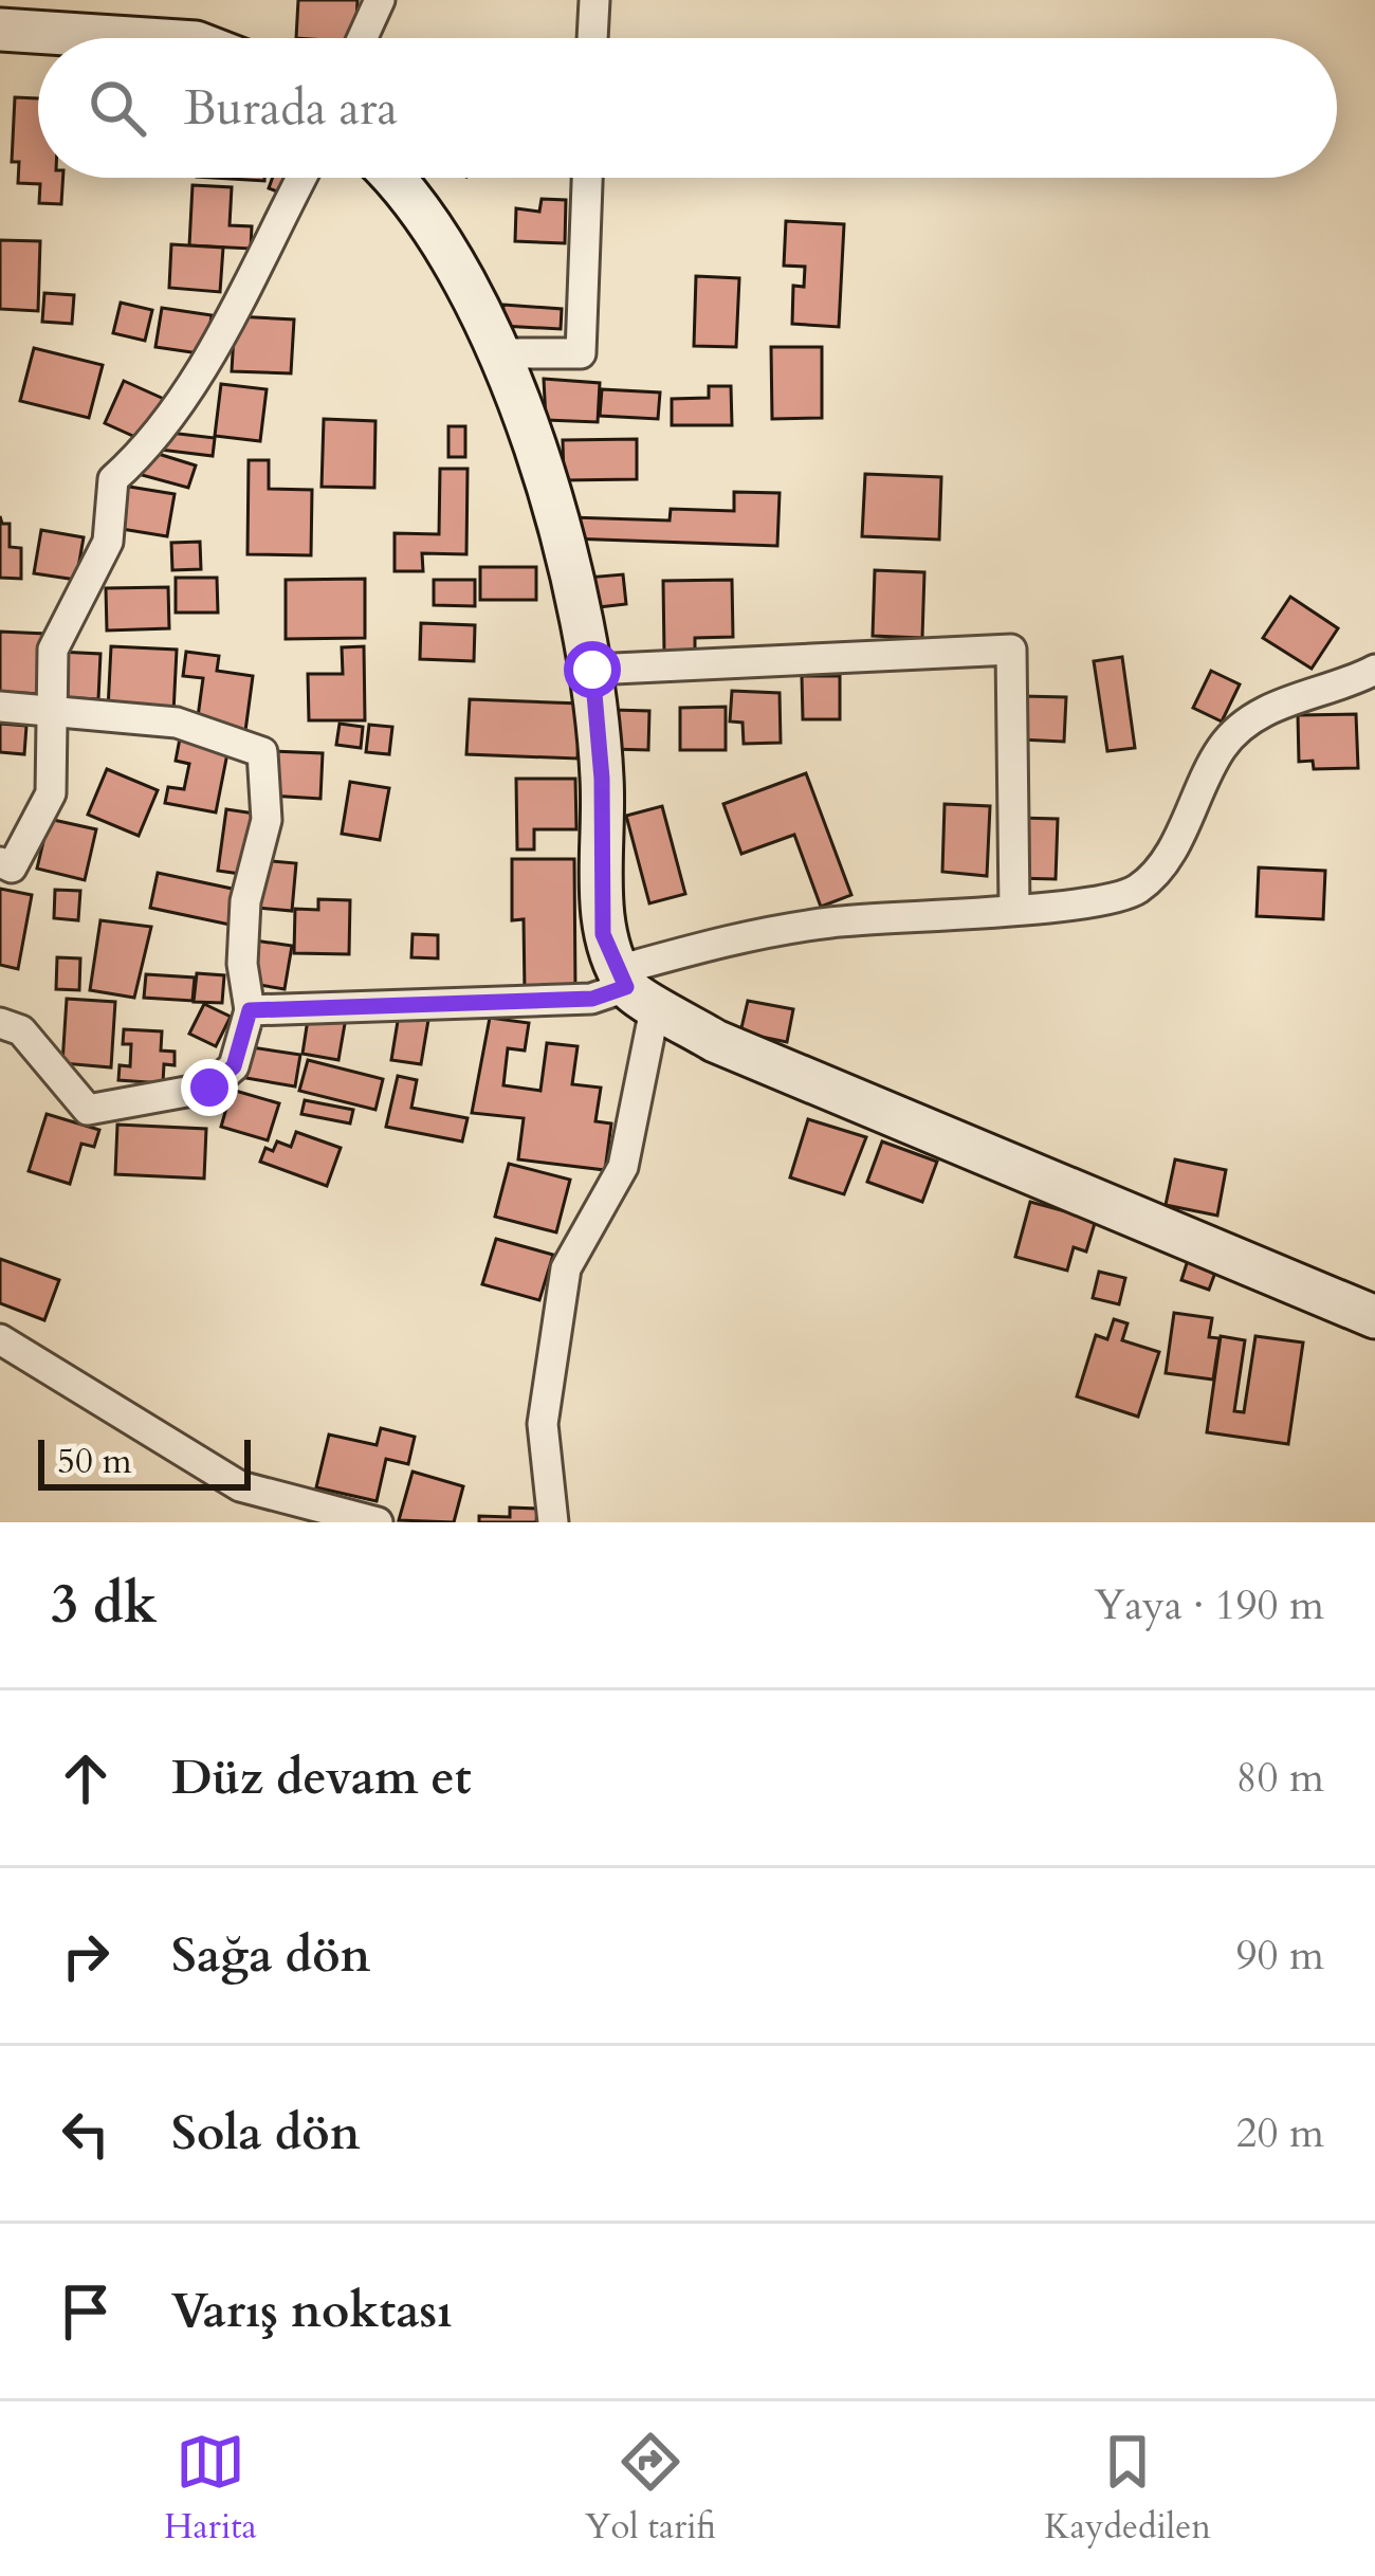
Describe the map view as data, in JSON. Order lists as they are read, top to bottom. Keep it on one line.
{"scale_bar":"50 m","page":{"search":"Burada ara","scale":"50 m","heading":["3 dk","Yaya · 190 m"],"list":[["Düz devam et","80 m"],["Sağa dön","90 m"],["Sola dön","20 m"],"Varış noktası"],"nav":["Harita","Yol tarifi","Kaydedilen"]}}
